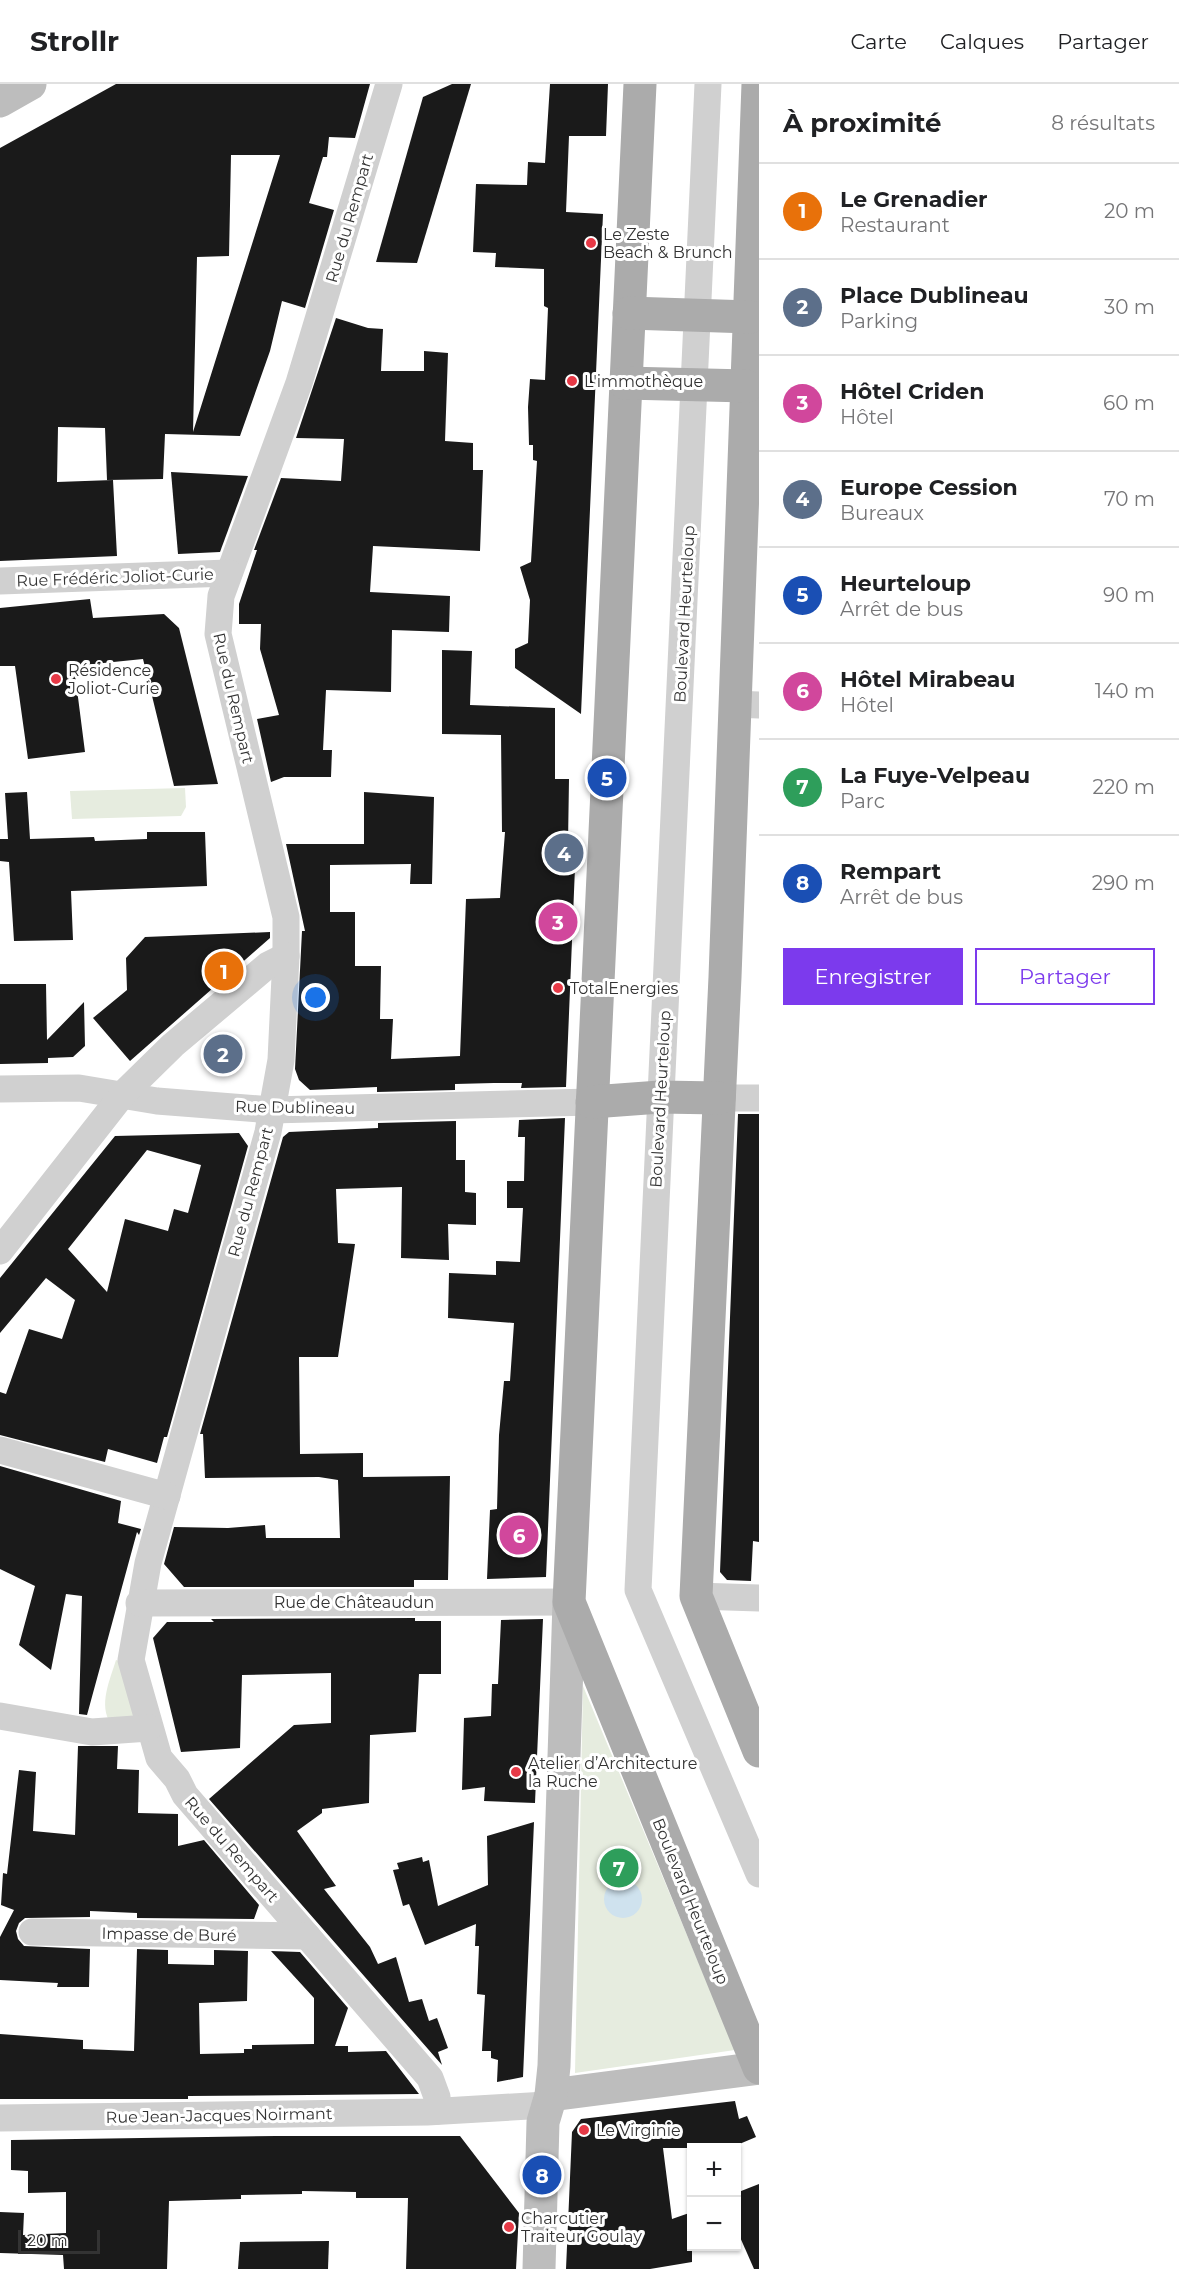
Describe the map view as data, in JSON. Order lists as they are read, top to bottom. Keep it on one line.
{"streets":{"main road":["Boulevard Heurteloup"],"street":["Rue du Rempart","Rue Frédéric Joliot-Curie","Rue Dublineau","Rue de Châteaudun","Impasse de Buré","Rue Jean-Jacques Noirmant"]},"crossings":[["Rue du Rempart","Rue Frédéric Joliot-Curie"],["Rue du Rempart","Rue Dublineau"],["Rue du Rempart","Rue de Châteaudun"],["Rue du Rempart","Impasse de Buré"],["Rue du Rempart","Rue Jean-Jacques Noirmant"],["Boulevard Heurteloup","Rue Dublineau"],["Boulevard Heurteloup","Rue de Châteaudun"]],"places":["Le Zeste Beach & Brunch","L'immothèque","Résidence Joliot-Curie","TotalEnergies","Atelier d’Architecture la Ruche","Le Virginie","Charcutier Traiteur Goulay"],"scale_bar":"20 m","page":{"header":"Strollr","nav":["Carte","Calques","Partager"],"heading":["À proximité","8 résultats"],"list":[{"mark":"1","name":"Le Grenadier","note":"Restaurant","value":"20 m"},{"mark":"2","name":"Place Dublineau","note":"Parking","value":"30 m"},{"mark":"3","name":"Hôtel Criden","note":"Hôtel","value":"60 m"},{"mark":"4","name":"Europe Cession","note":"Bureaux","value":"70 m"},{"mark":"5","name":"Heurteloup","note":"Arrêt de bus","value":"90 m"},{"mark":"6","name":"Hôtel Mirabeau","note":"Hôtel","value":"140 m"},{"mark":"7","name":"La Fuye-Velpeau","note":"Parc","value":"220 m"},{"mark":"8","name":"Rempart","note":"Arrêt de bus","value":"290 m"}],"pins":["5","4","3","1","2","6","7","8"],"buttons":["Enregistrer","Partager"],"map_buttons":["+","−"],"scale":"20 m"}}
